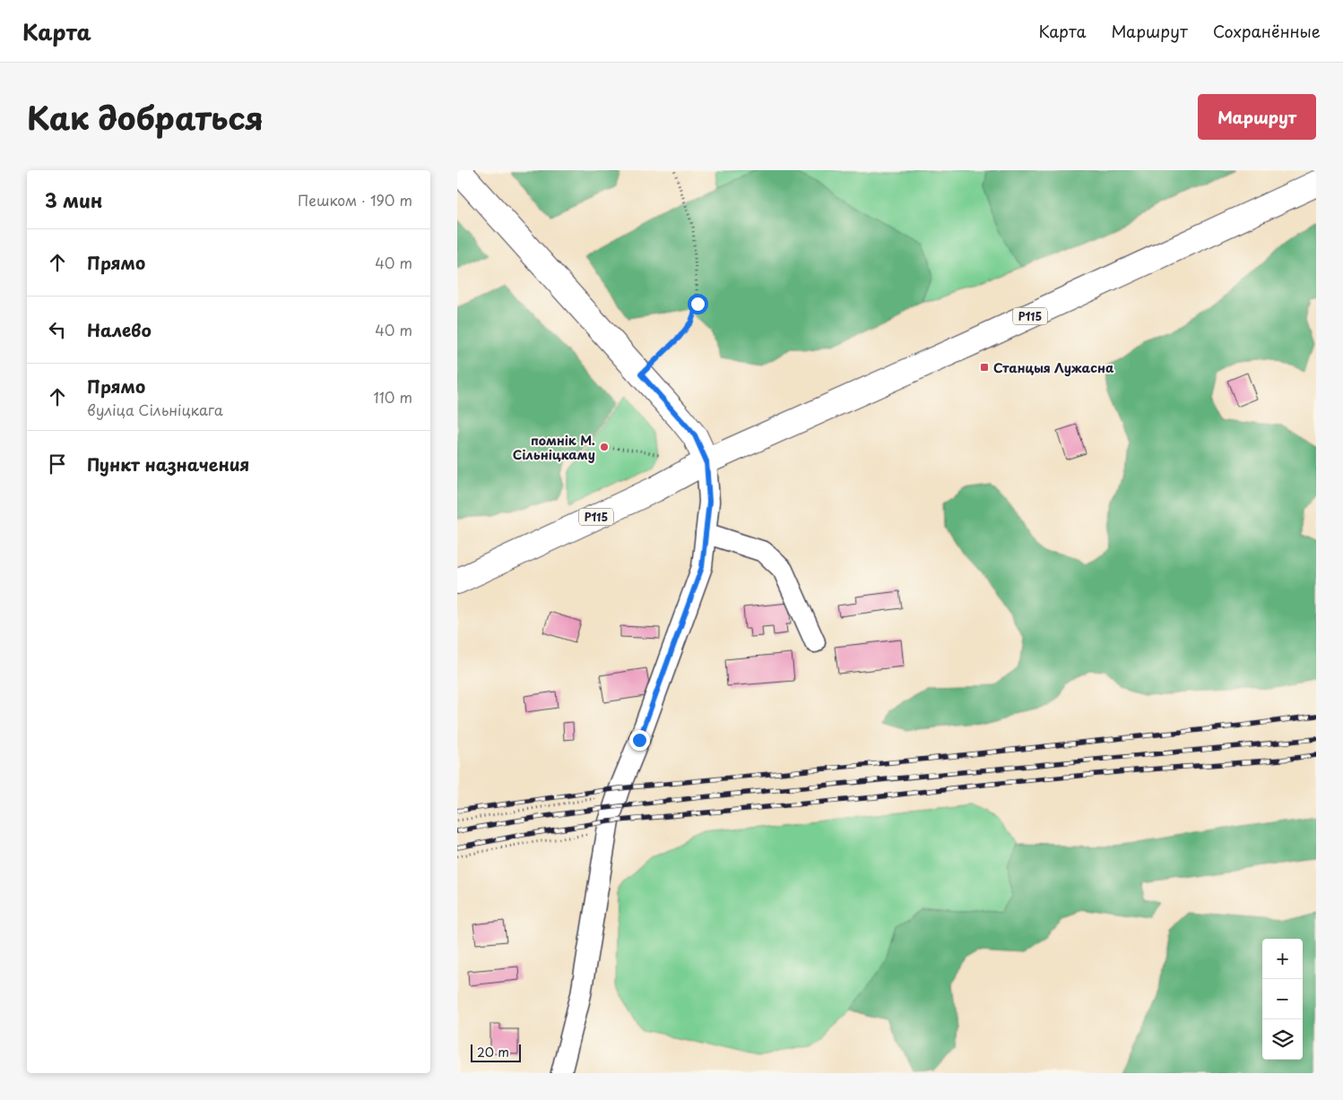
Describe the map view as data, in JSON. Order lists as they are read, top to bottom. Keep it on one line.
{"streets":{"main road":["Р115"]},"places":{"transit":["Станцыя Лужасна"],"other":["помнік М. Сільніцкаму"]},"scale_bar":"20 m","page":{"header":"Карта","nav":["Карта","Маршрут","Сохранённые"],"title":"Как добраться","buttons":"Маршрут","heading":["3 мин","Пешком · 190 m"],"list":[["Прямо","40 m"],["Налево","40 m"],["Прямо","вуліца Сільніцкага","110 m"],"Пункт назначения"],"map_buttons":["+","−"],"scale":"20 m"}}
